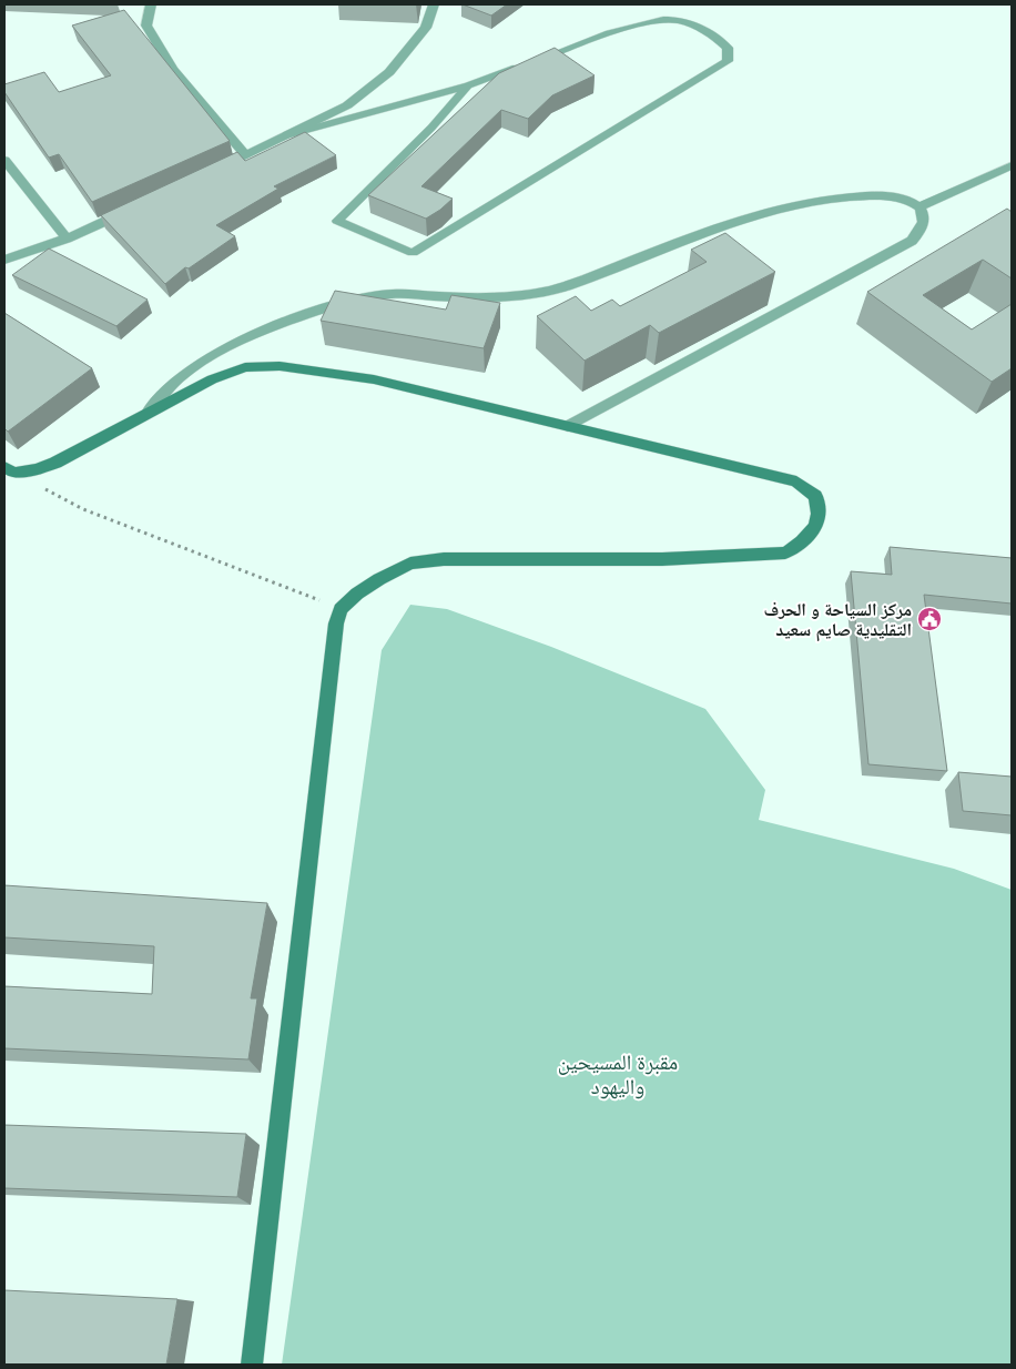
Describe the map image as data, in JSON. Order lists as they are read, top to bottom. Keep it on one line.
{"parks":["مقبرة المسيحين واليهود"],"places":{"public building":["مركز السياحة و الحرف التقليدية صايم سعيد"]}}
